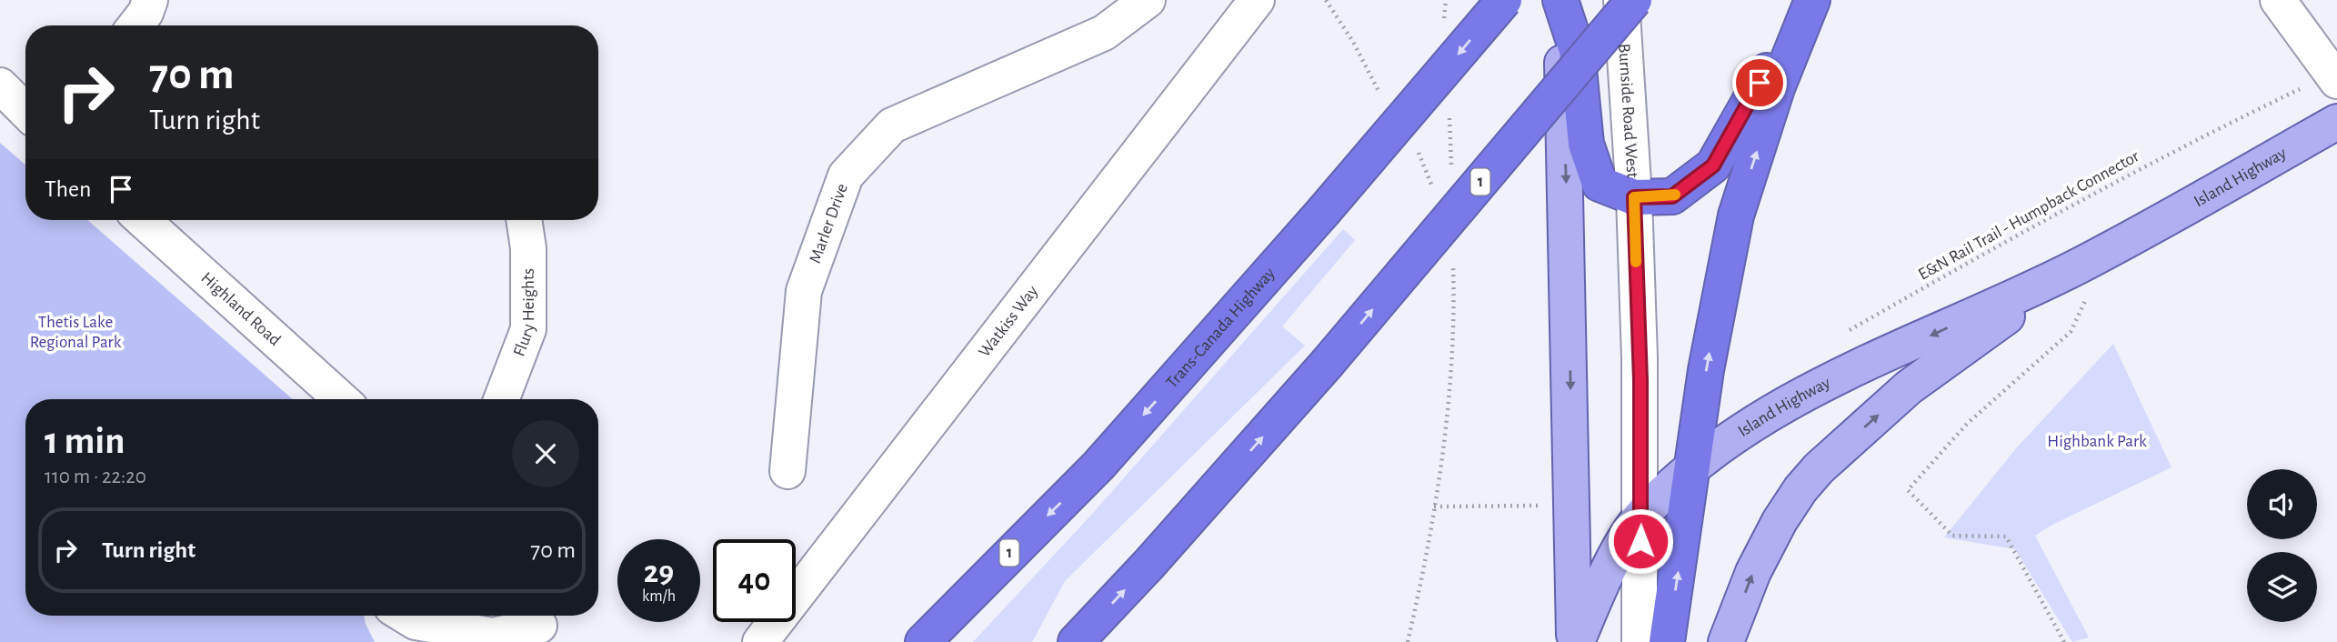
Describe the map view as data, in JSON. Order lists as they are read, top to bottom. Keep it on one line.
{"streets":{"highway":["1","Trans-Canada Highway"],"main road":["Island Highway"],"street":["Burnside Road West","Marler Drive","Highland Road","Flury Heights","Watkiss Way"],"path":["E&N Rail Trail - Humpback Connector"]},"crossings":[["Burnside Road West","Island Highway"]],"parks":["Thetis Lake Regional Park","Highbank Park"],"page":{"turn":["70 m","Turn right"],"then":"Then","heading":["1 min","110 m · 22:20"],"list":[{"name":"Turn right","value":"70 m"}],"speed":"29 km/h","limit":"40"}}
